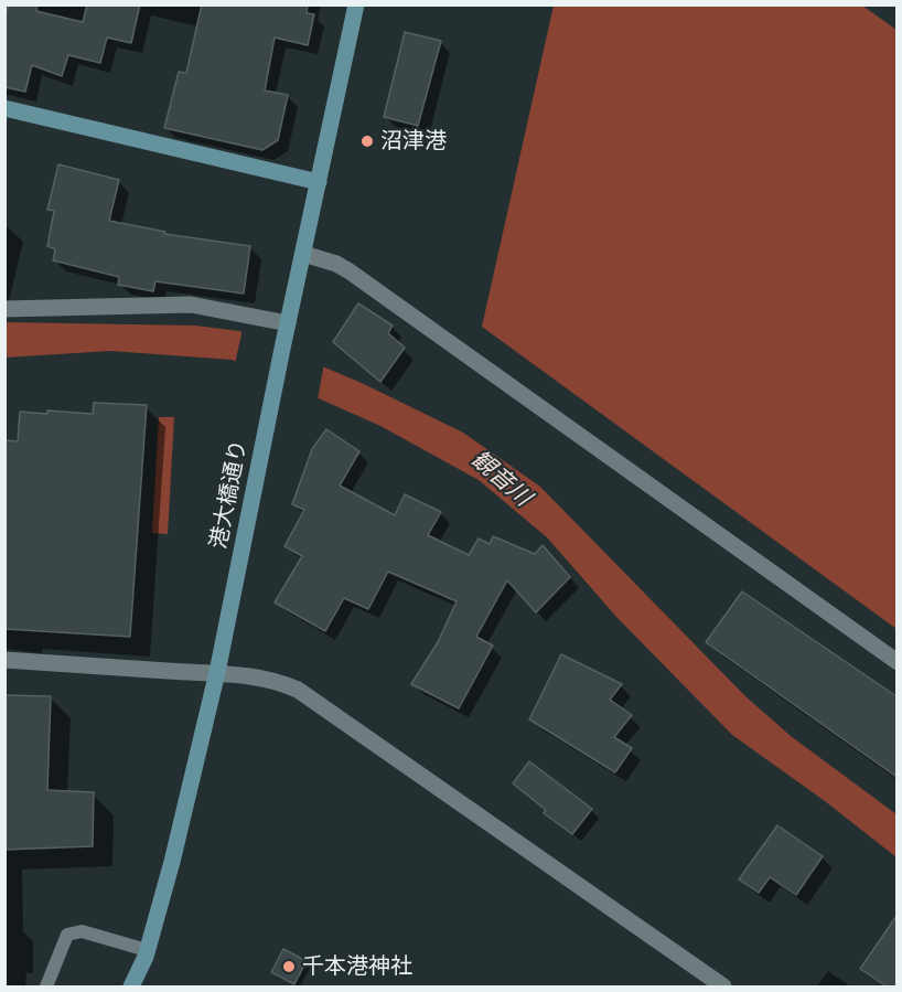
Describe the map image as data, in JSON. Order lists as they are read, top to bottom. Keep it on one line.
{"streets":{"street":["港大橋通り"]},"water":["観音川"],"places":["沼津港","千本港神社"]}
